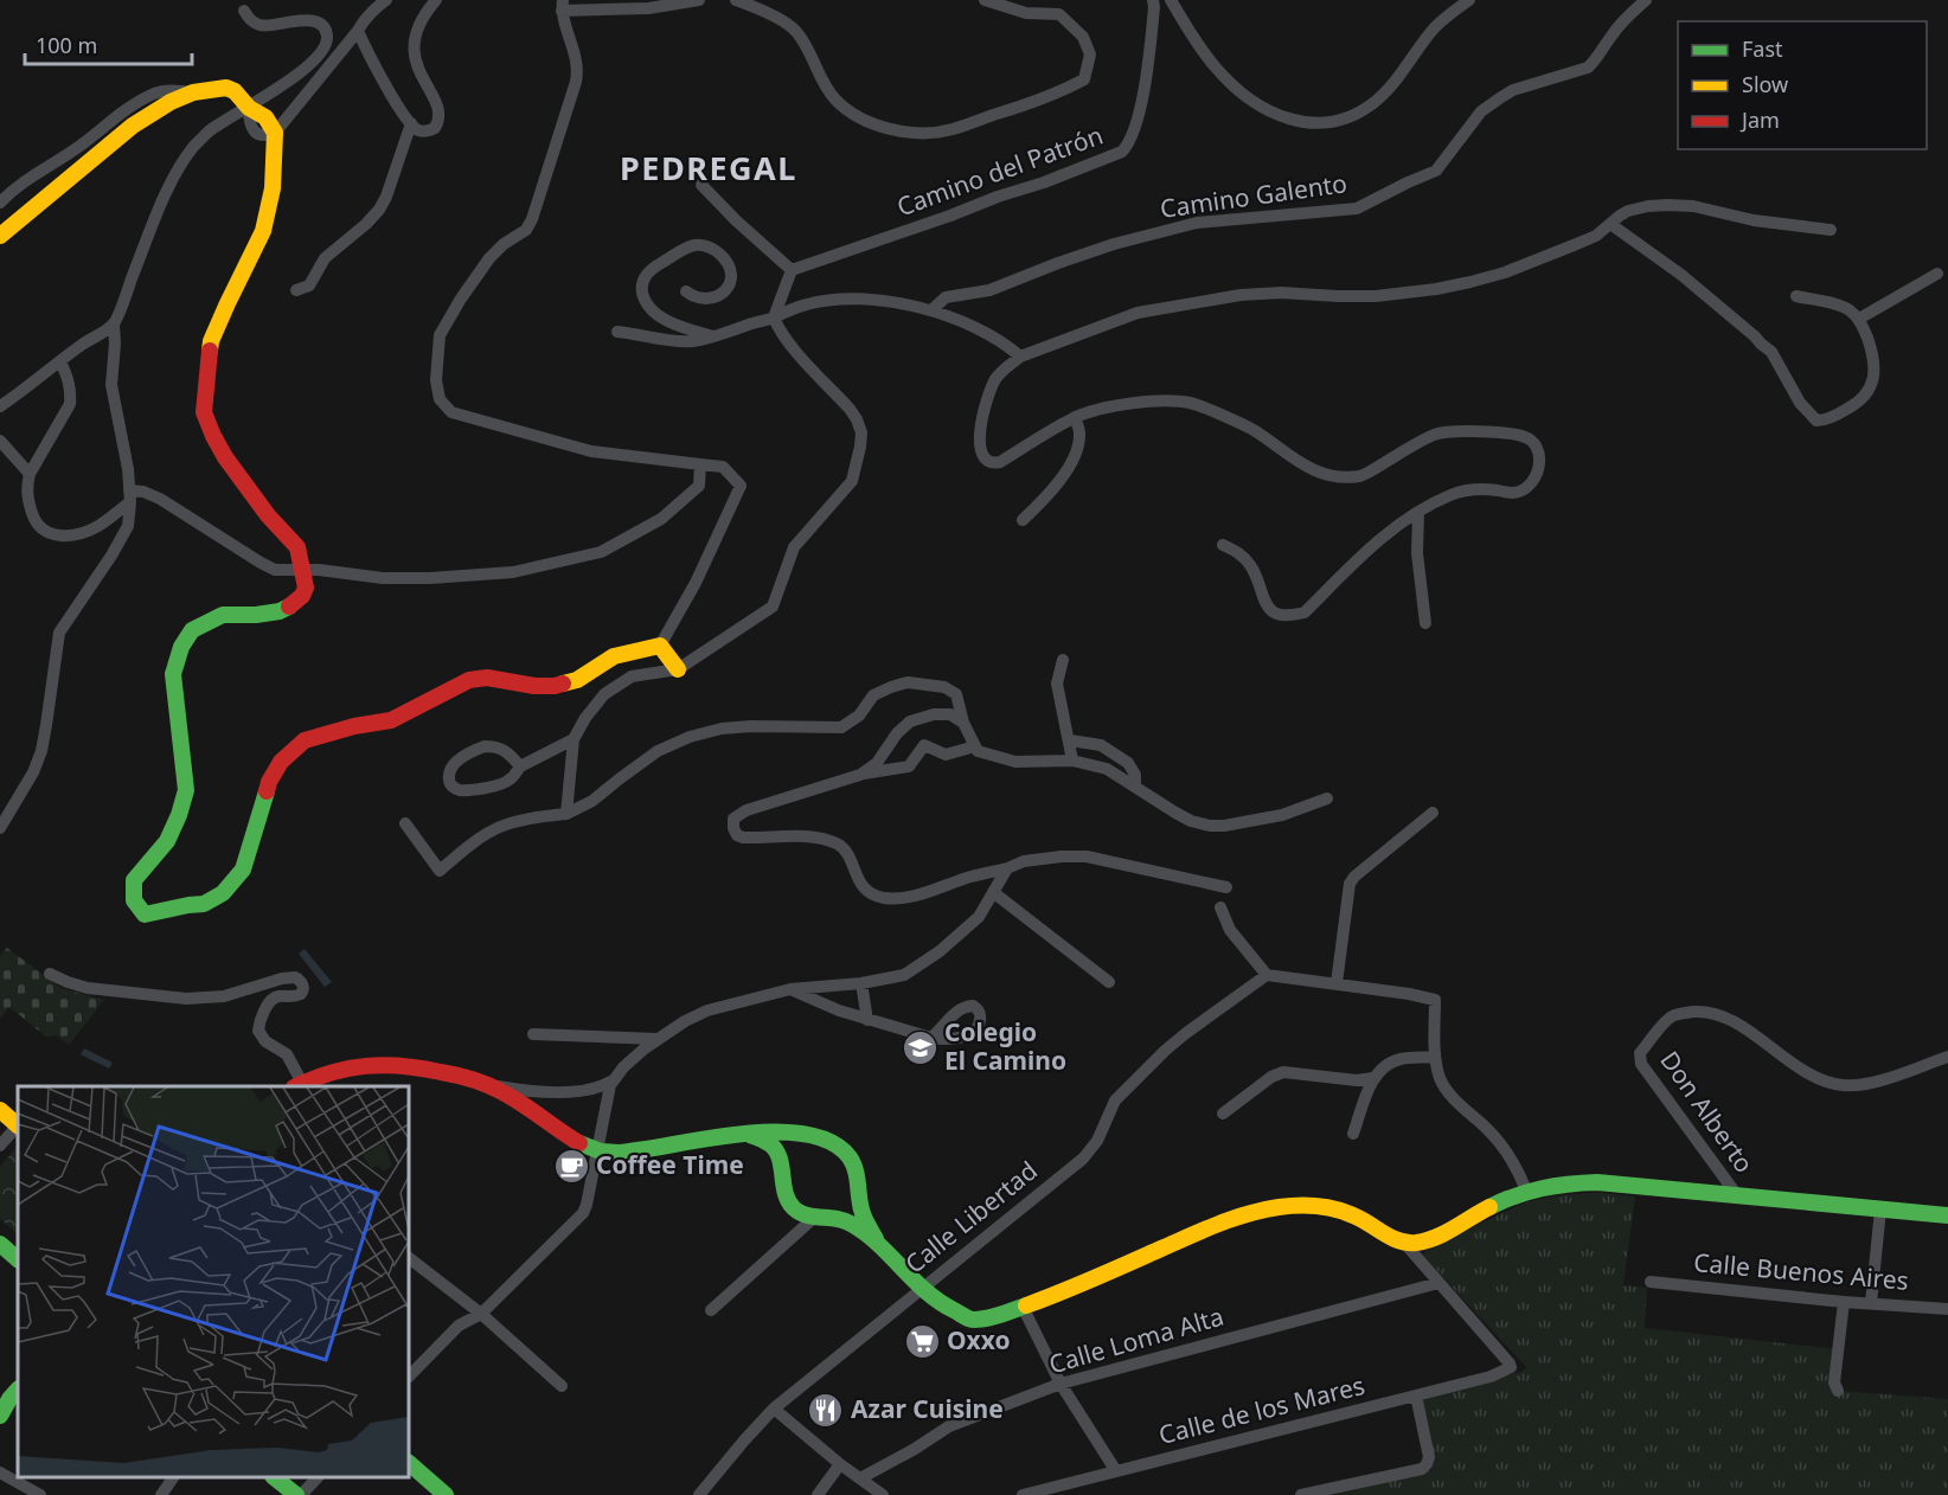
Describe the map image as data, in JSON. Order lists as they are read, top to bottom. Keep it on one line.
{"streets":{"street":["Camino del Patrón","Camino Galento","Don Alberto","Calle Libertad","Calle Buenos Aires","Calle Loma Alta","Calle de los Mares"]},"crossings":[["Calle Loma Alta","Calle de los Mares"]],"districts":["PEDREGAL"],"places":{"school or university":["Colegio El Camino"],"cafe":["Coffee Time"],"supermarket":["Oxxo"],"restaurant":["Azar Cuisine"]},"legend":["Fast","Slow","Jam"],"scale_bar":"100 m"}
